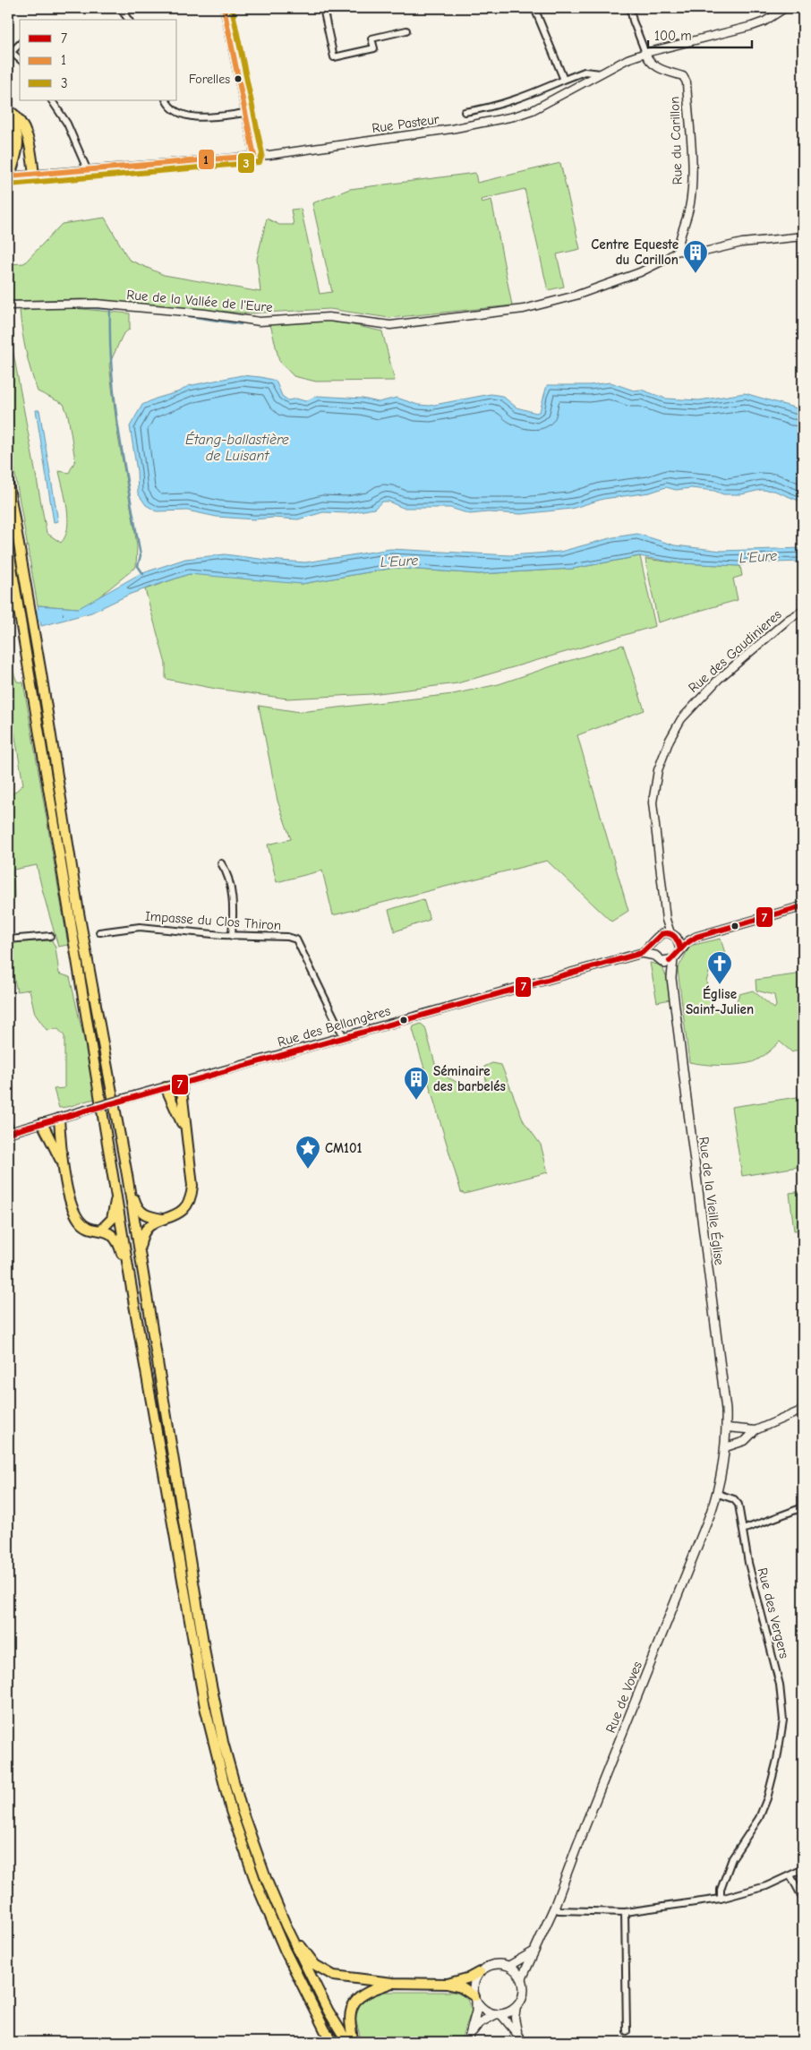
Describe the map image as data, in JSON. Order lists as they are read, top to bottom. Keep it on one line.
{"streets":{"main road":["Rue des Bellangères","Rue de la Vieille Église","Rue de Voves"],"street":["Rue Pasteur","Rue du Carillon","Rue de la Vallée de l'Eure","Rue des Gaudinieres","Impasse du Clos Thiron","Rue des Vergers"]},"crossings":[["Rue Pasteur","Rue du Carillon"],["Rue du Carillon","Rue de la Vallée de l'Eure"],["Impasse du Clos Thiron","Rue des Bellangères"],["Rue de la Vieille Église","Rue de Voves"],["Rue des Vergers","Rue de Voves"]],"water":["Étang-ballastière de Luisant","L'Eure"],"places":{"other":["Forelles"],"building":["Centre Equeste du Carillon","Séminaire des barbelés"],"church":["Église Saint-Julien"],"place":["CM101"]},"lines":["transit line 1","transit line 3","transit line 7"],"legend":["7","1","3"],"scale_bar":"100 m"}
